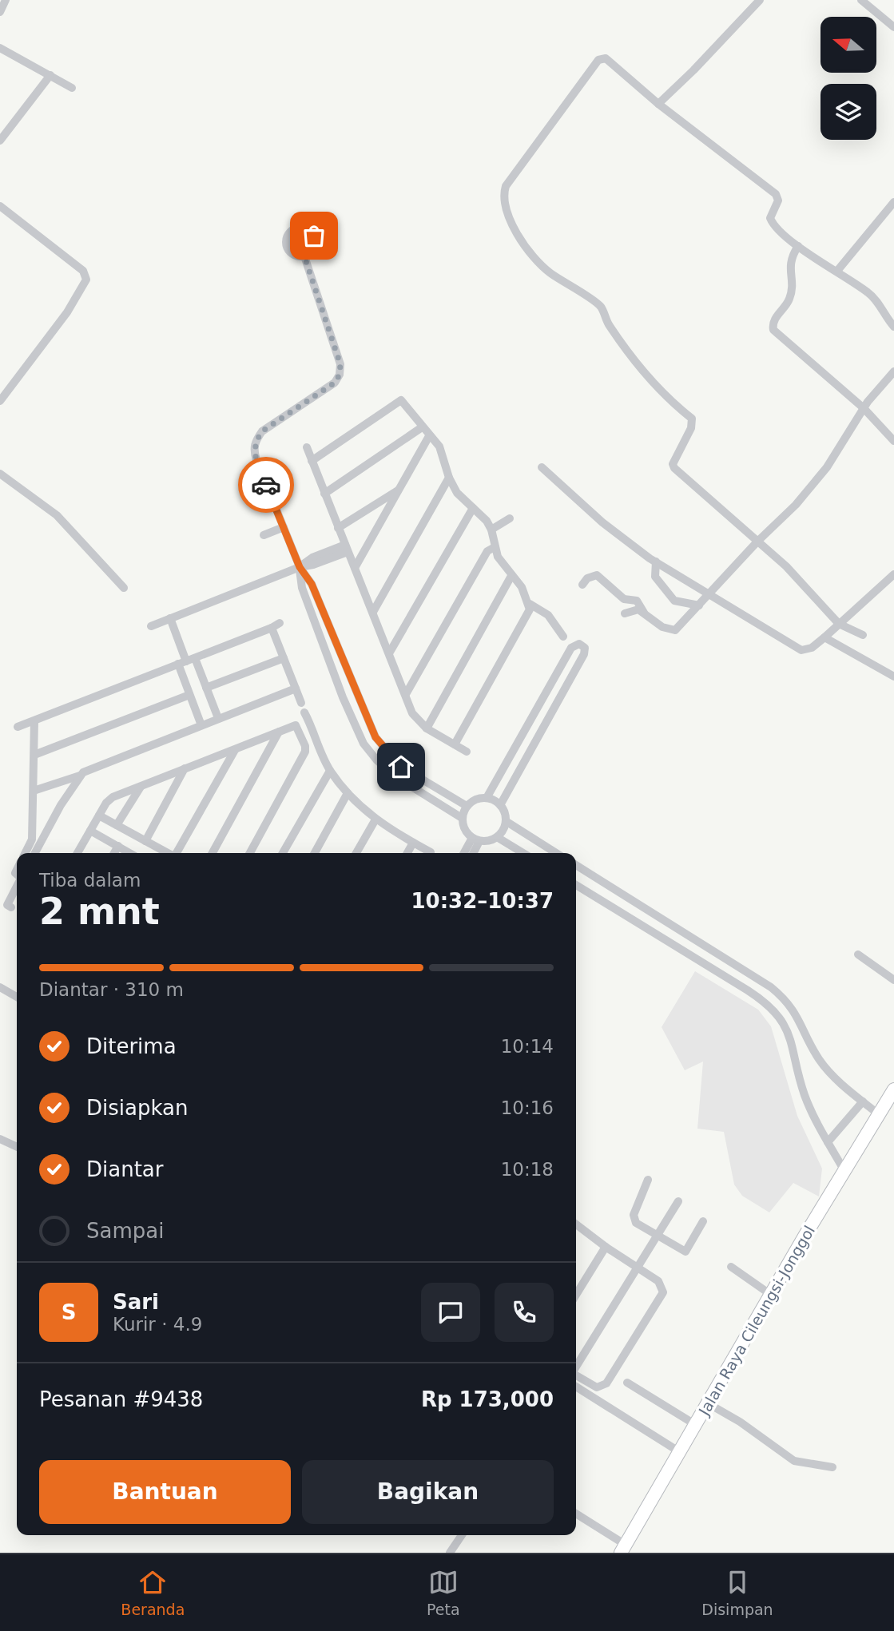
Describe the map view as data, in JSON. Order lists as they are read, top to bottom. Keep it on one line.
{"streets":{"main road":["Jalan Raya Cileungsi-Jonggol"]},"north":"left","page":{"heading":["2 mnt","Tiba dalam","10:32–10:37"],"panel":["Sari","Kurir · 4.9","Pesanan #9438","Rp 173,000"],"bar":"Diantar · 310 m","list":[["Diterima","10:14"],["Disiapkan","10:16"],["Diantar","10:18"],"Sampai"],"round":"S","buttons":["Bantuan","Bagikan"],"tabs":["Beranda","Peta","Disimpan"]}}
